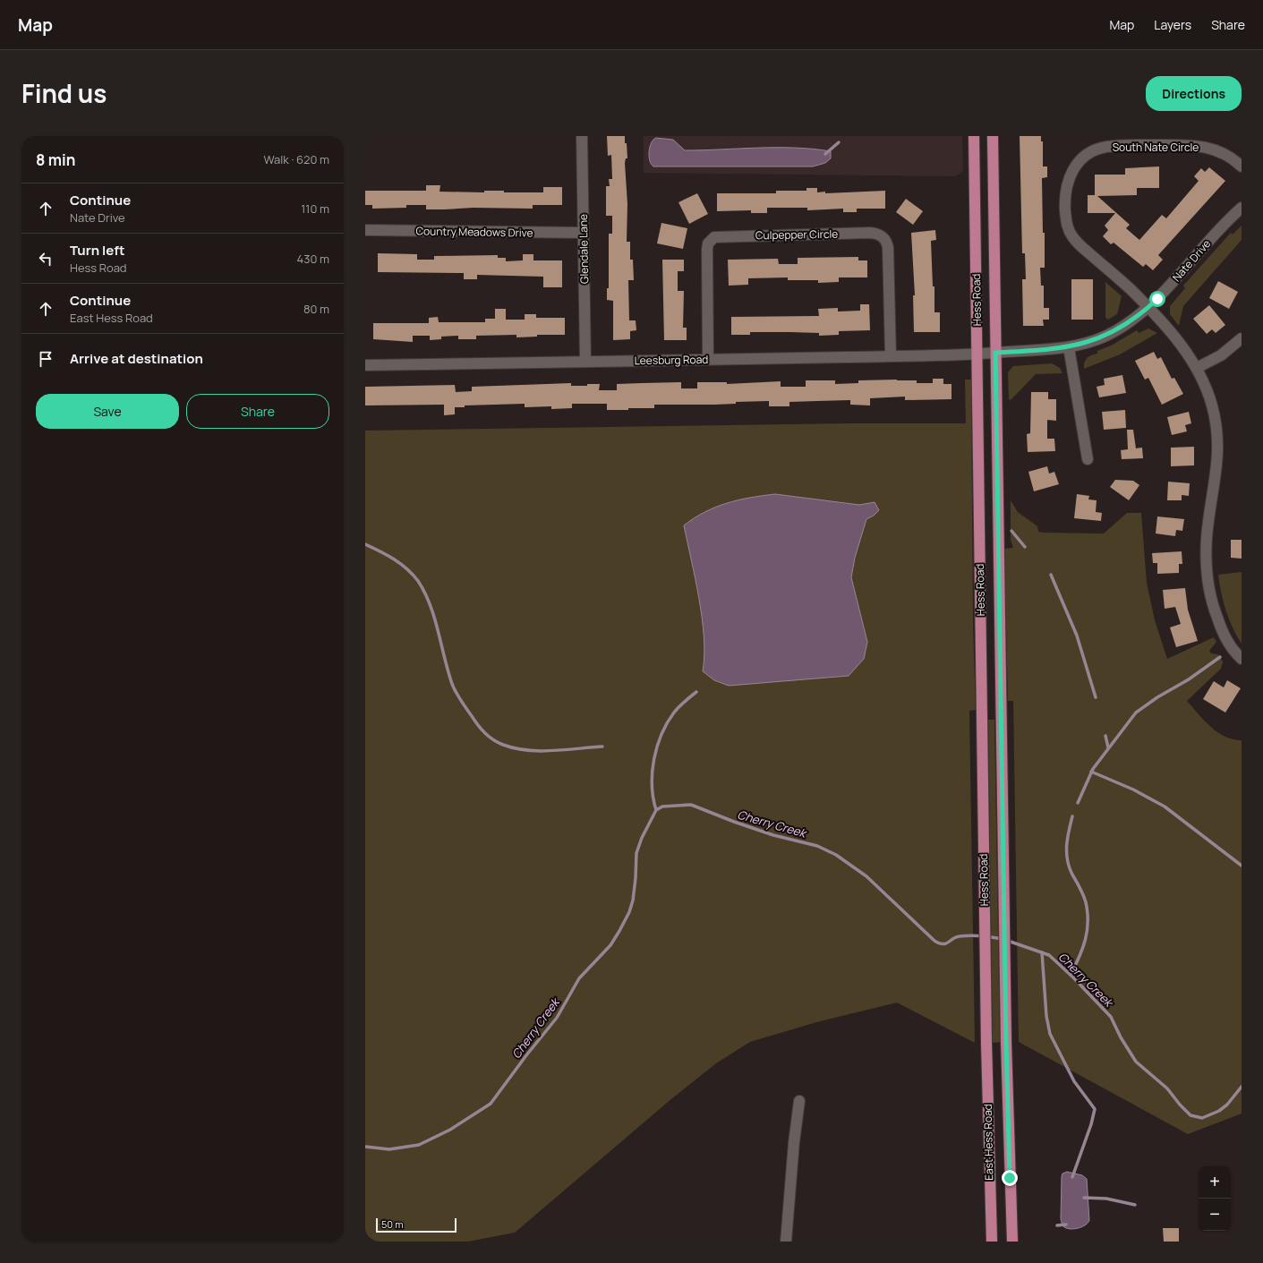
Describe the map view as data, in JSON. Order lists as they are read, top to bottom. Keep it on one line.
{"streets":{"main road":["Hess Road","East Hess Road"],"street":["South Nate Circle","Country Meadows Drive","Culpepper Circle","Glendale Lane","Nate Drive","Leesburg Road"]},"crossings":[["South Nate Circle","Nate Drive"],["Country Meadows Drive","Glendale Lane"],["Culpepper Circle","Leesburg Road"],["Glendale Lane","Leesburg Road"],["Nate Drive","Hess Road"],["Nate Drive","Leesburg Road"],["Hess Road","Leesburg Road"],["Hess Road","East Hess Road"]],"water":["Cherry Creek"],"scale_bar":"50 m","page":{"header":"Map","nav":["Map","Layers","Share"],"title":"Find us","buttons":["Directions",["Save","Share"]],"heading":["8 min","Walk · 620 m"],"list":[["Continue","Nate Drive","110 m"],["Turn left","Hess Road","430 m"],["Continue","East Hess Road","80 m"],"Arrive at destination"],"map_buttons":["+","−"],"scale":"50 m"}}
